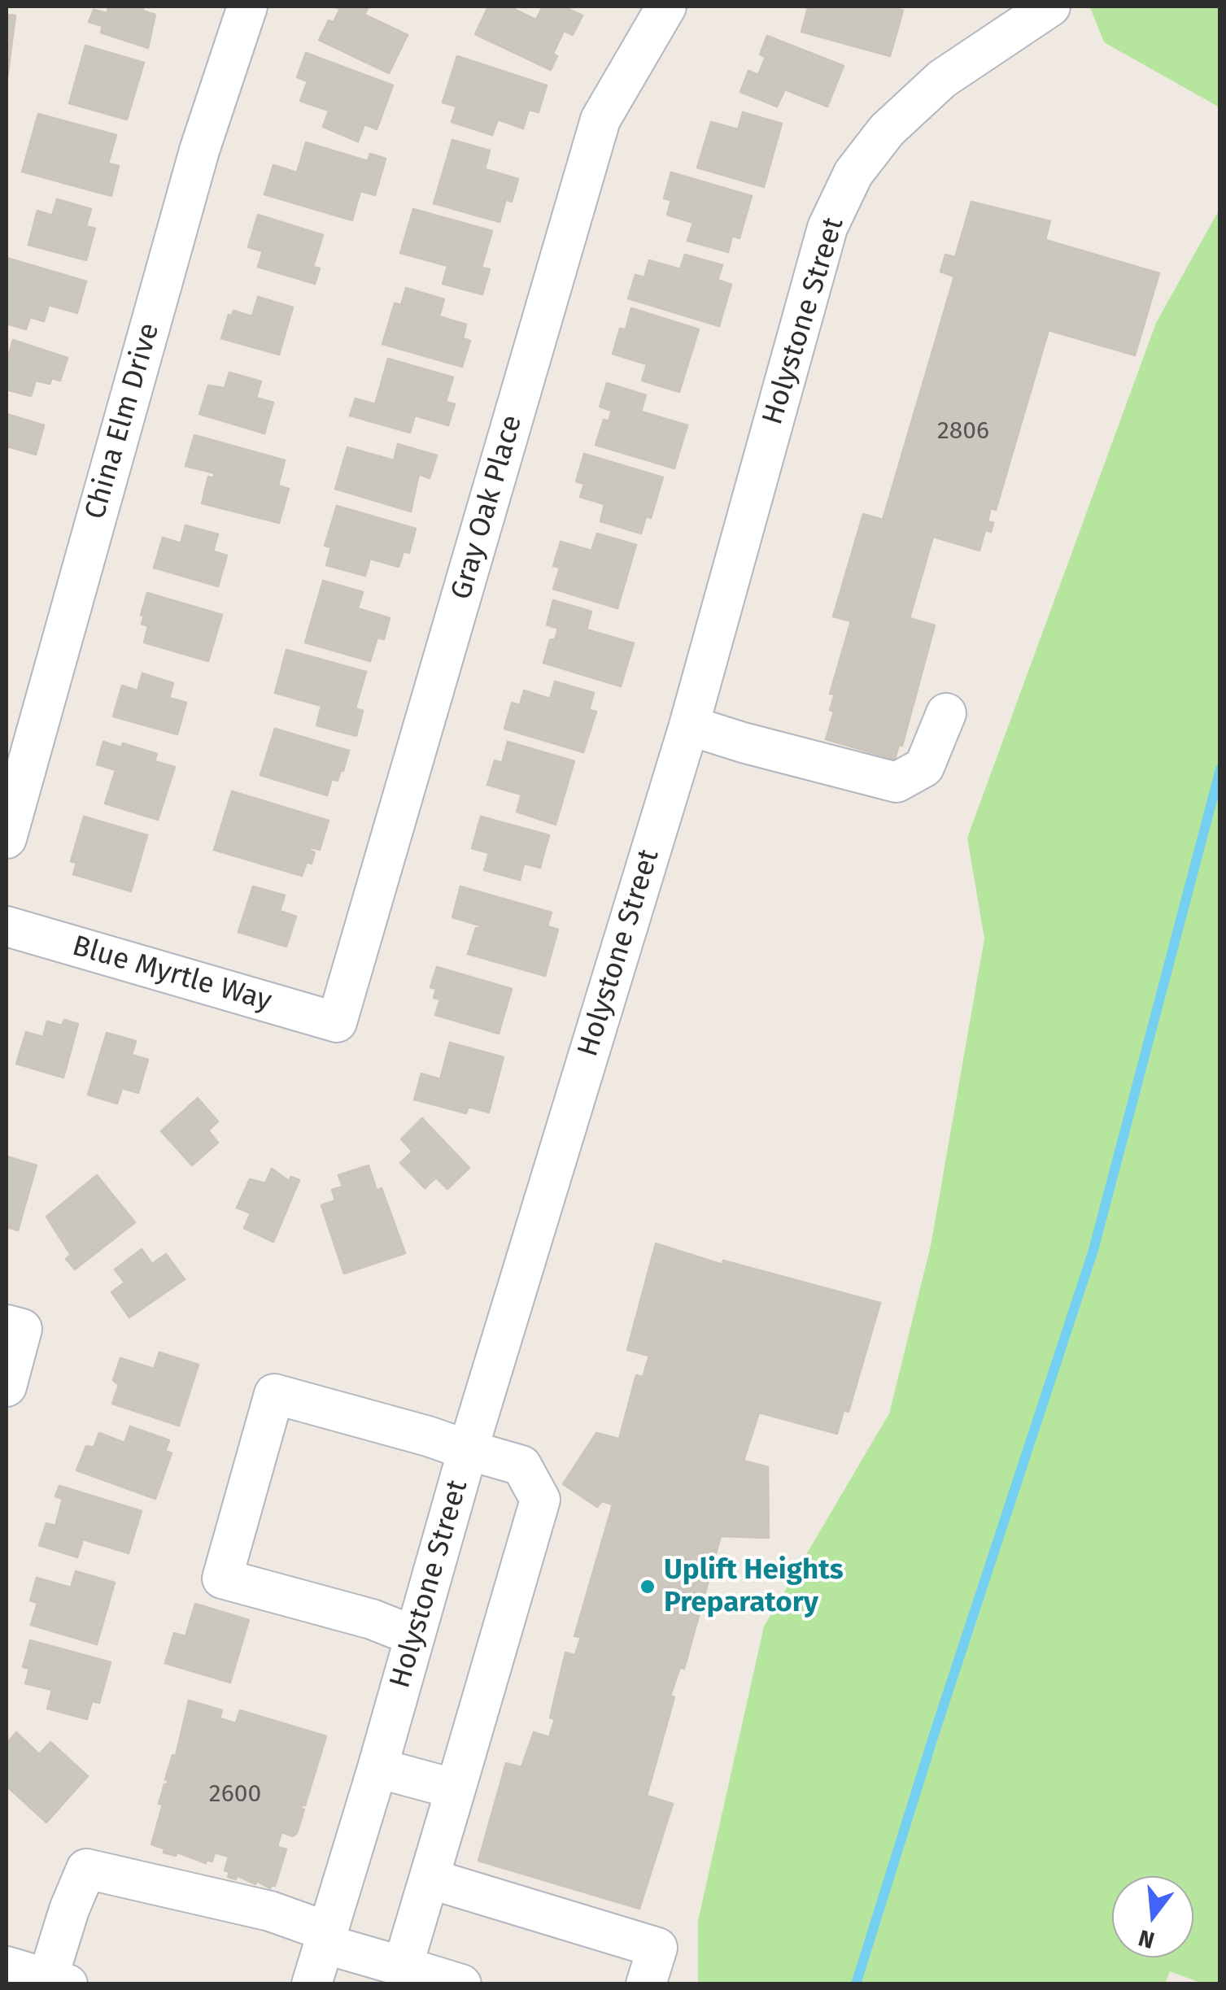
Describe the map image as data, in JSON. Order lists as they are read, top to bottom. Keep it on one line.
{"streets":{"street":["Holystone Street","China Elm Drive","Gray Oak Place","Blue Myrtle Way"]},"crossings":[["Gray Oak Place","Blue Myrtle Way"]],"places":["Uplift Heights Preparatory"],"house_numbers":["2806","2600"],"north":"bottom"}
